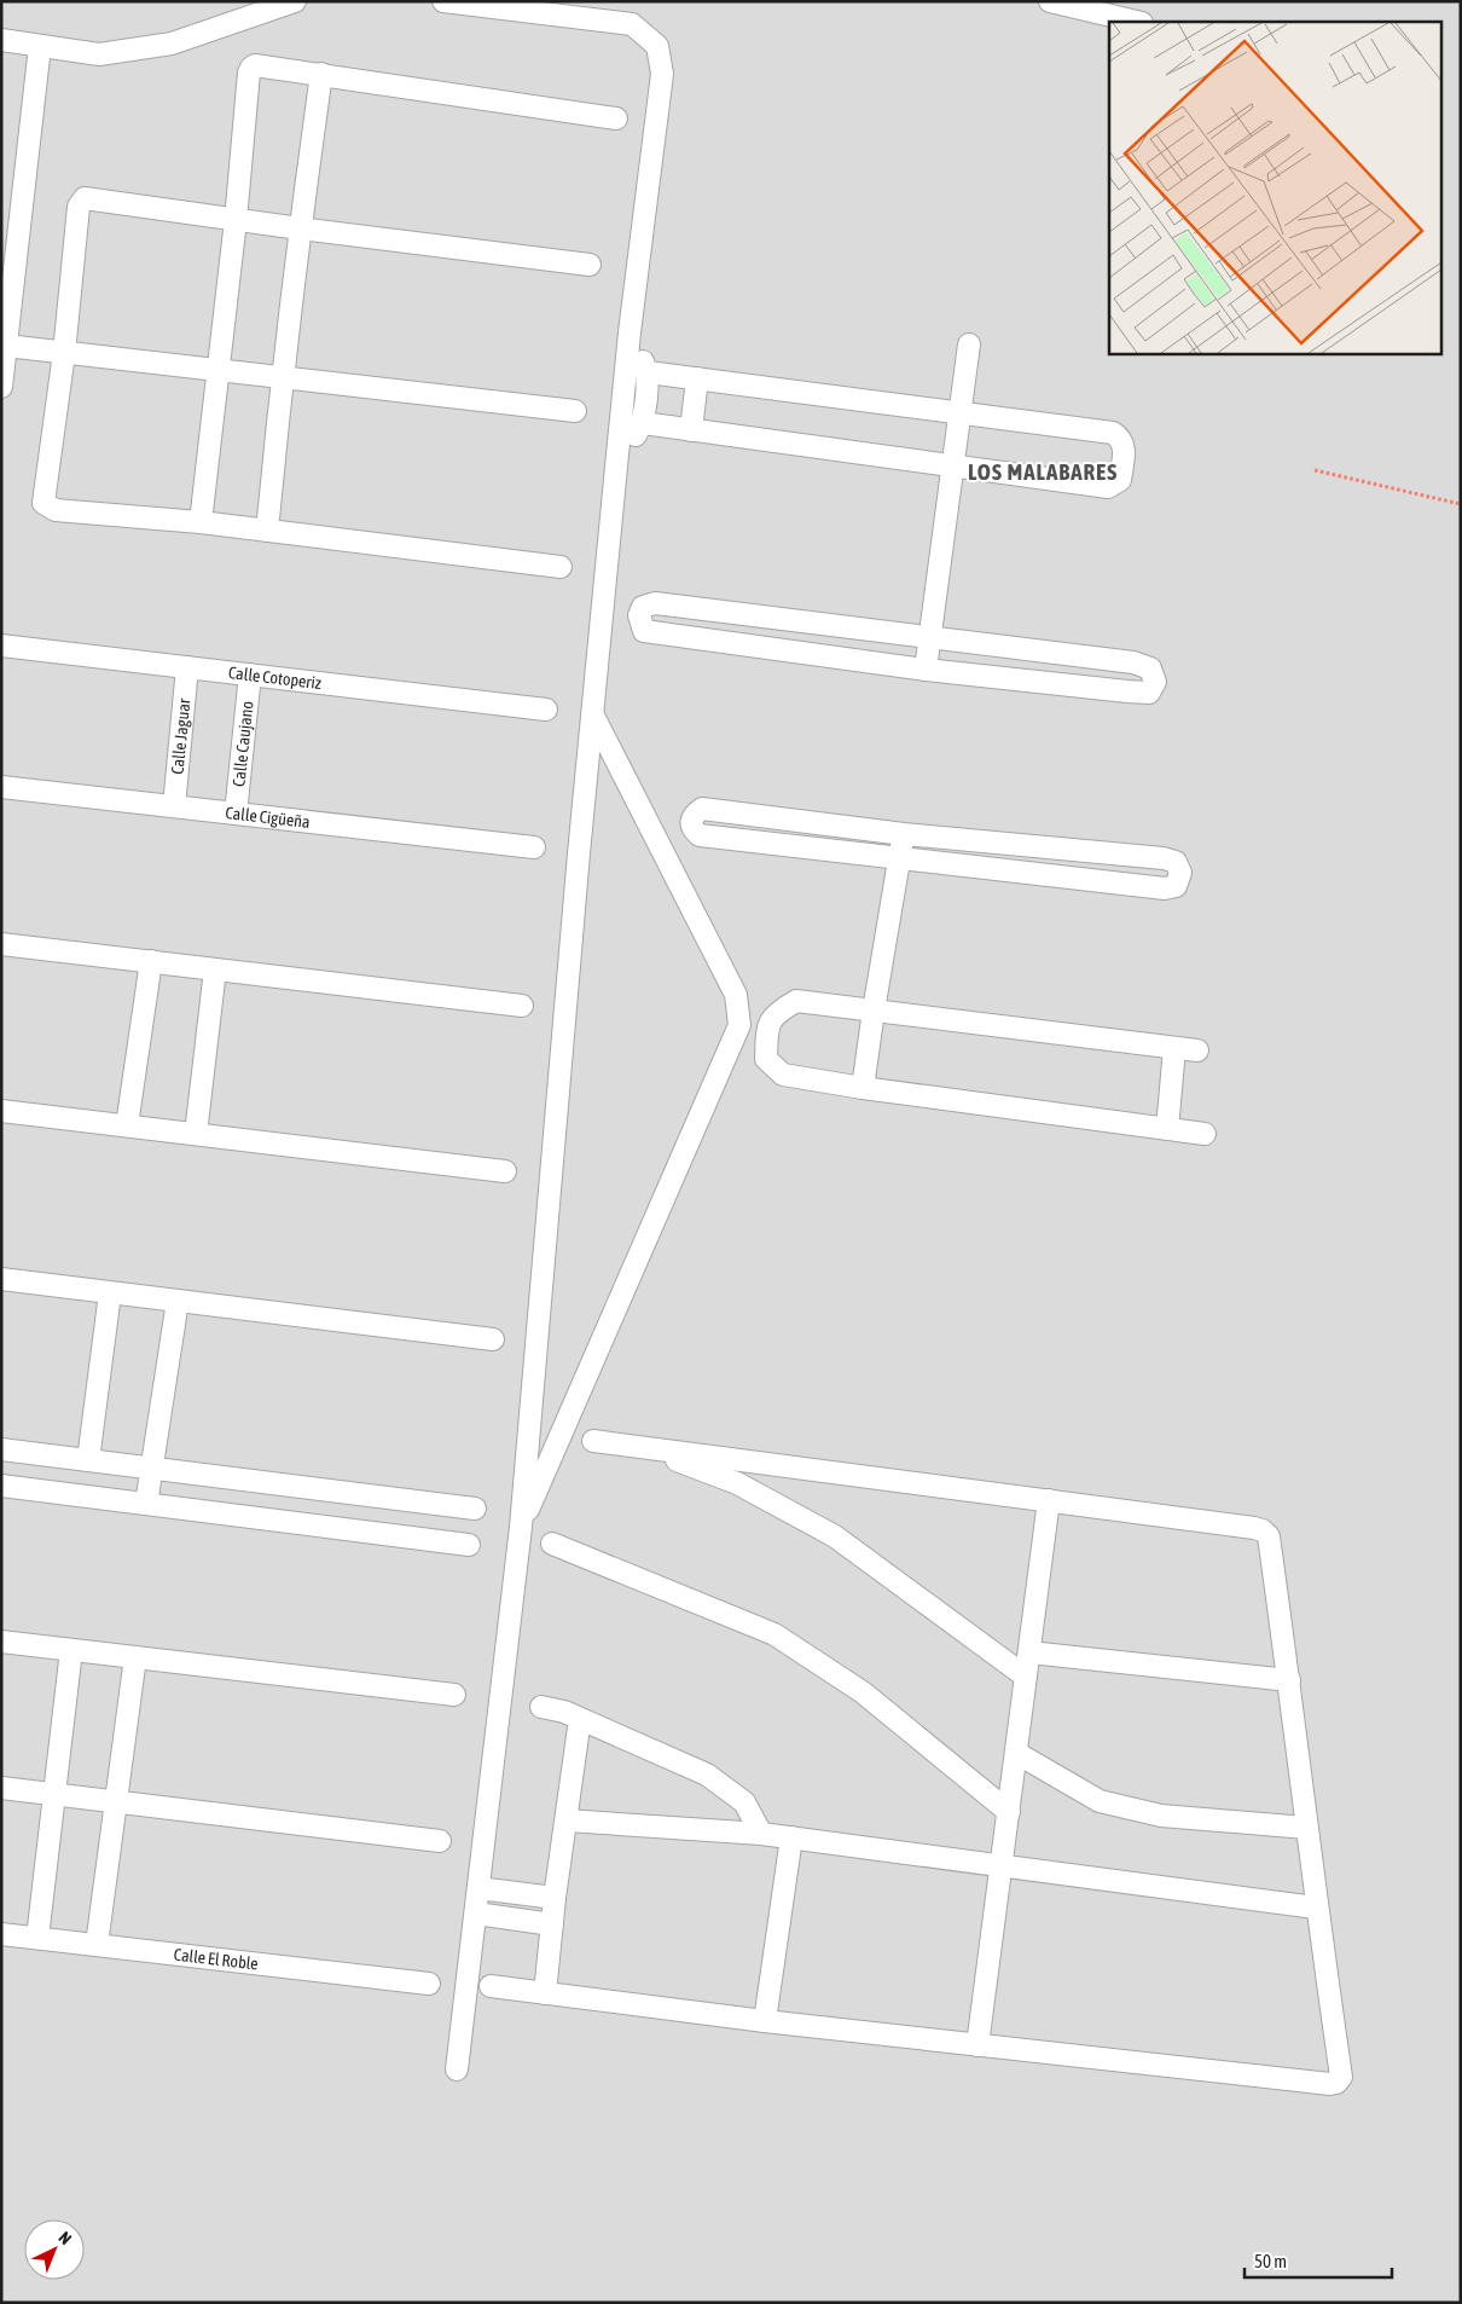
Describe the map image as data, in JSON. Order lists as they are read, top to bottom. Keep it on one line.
{"streets":{"street":["Calle Cotoperiz","Calle Jaguar","Calle Caujano","Calle Cigüeña","Calle El Roble"]},"crossings":[["Calle Cotoperiz","Calle Jaguar"],["Calle Cotoperiz","Calle Caujano"],["Calle Jaguar","Calle Cigüeña"],["Calle Caujano","Calle Cigüeña"]],"districts":["LOS MALABARES"],"scale_bar":"50 m","north":"top right"}
